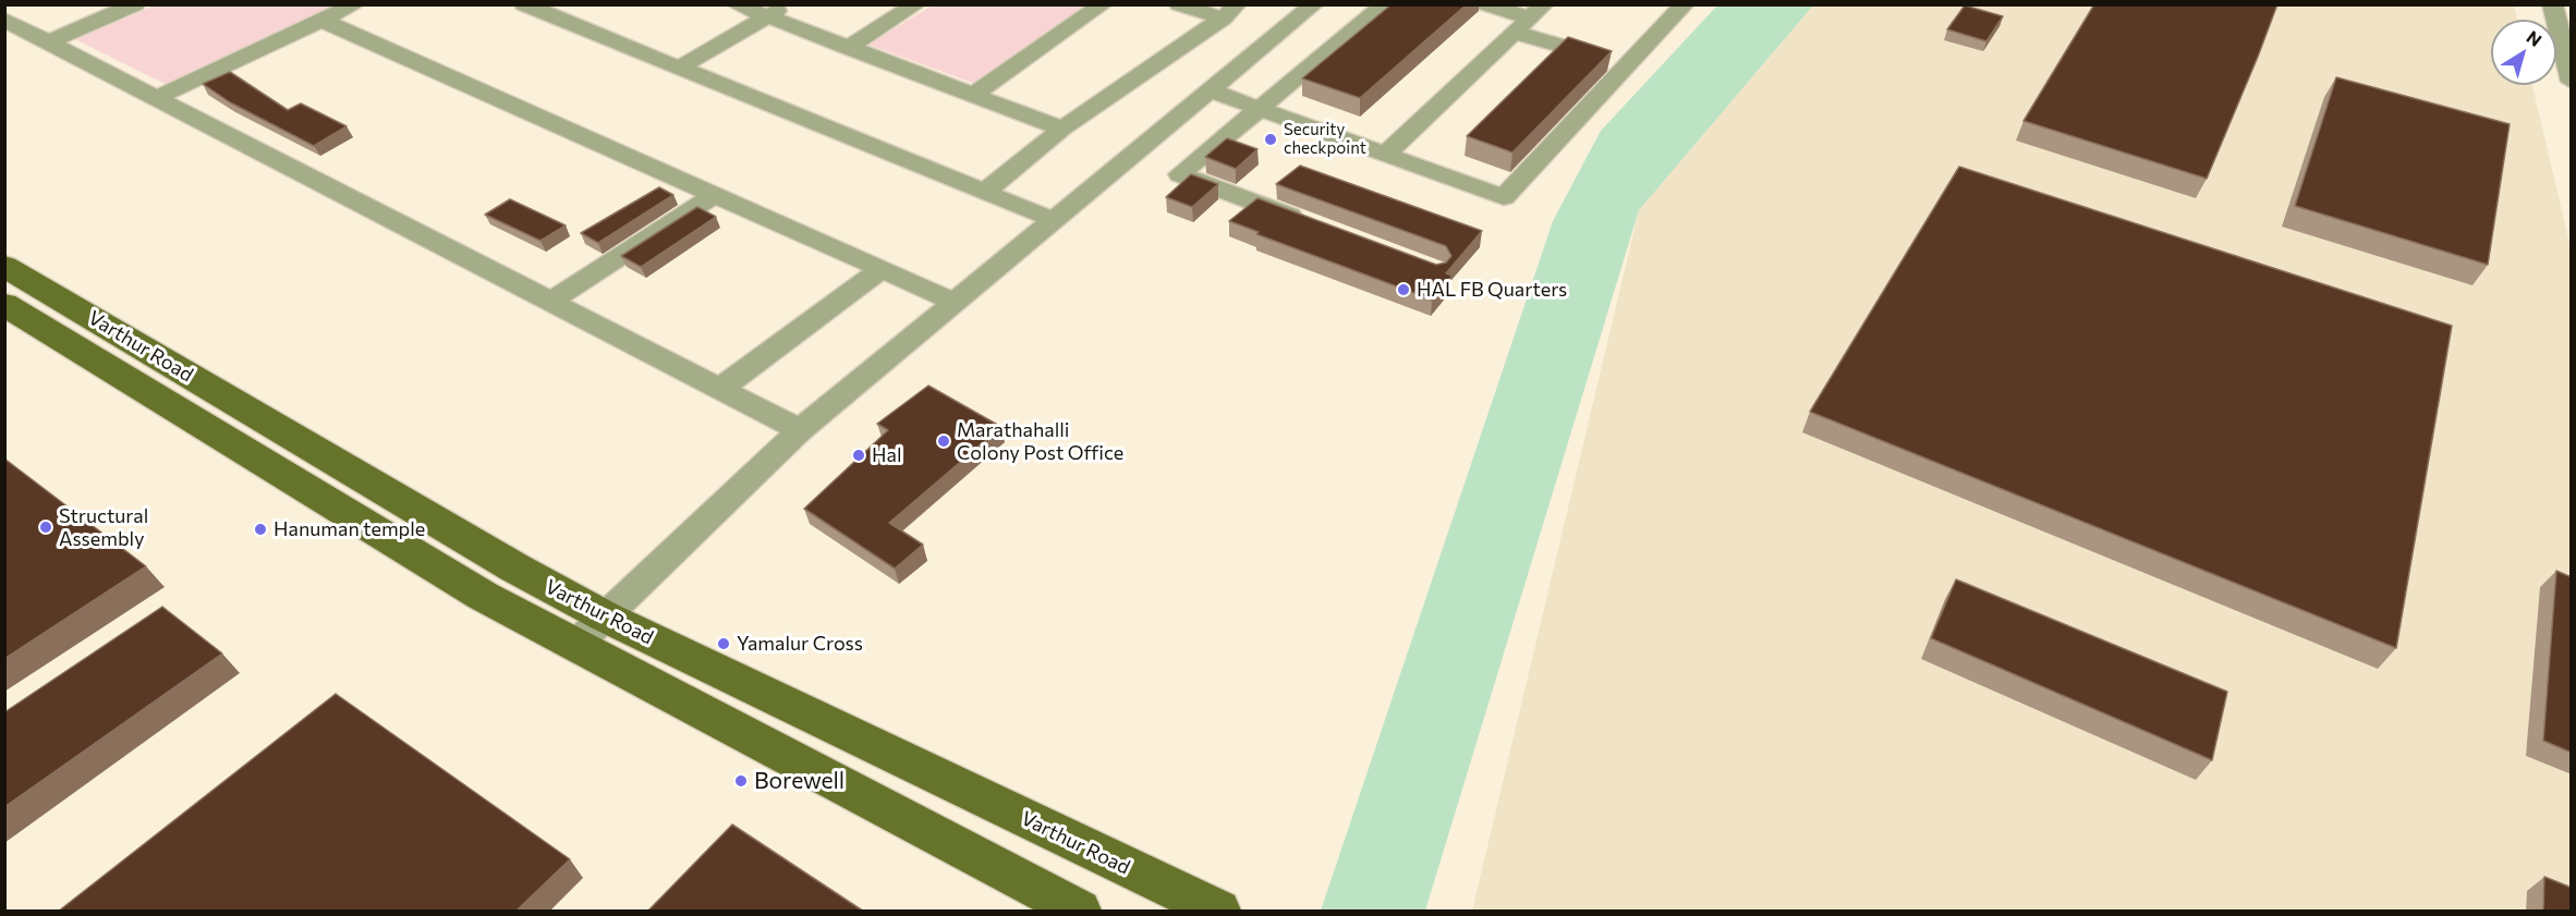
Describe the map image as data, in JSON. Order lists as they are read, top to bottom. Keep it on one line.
{"streets":{"main road":["Varthur Road"]},"places":["Security checkpoint","HAL FB Quarters","Marathahalli Colony Post Office","Hal","Structural Assembly","Hanuman temple","Yamalur Cross","Borewell"],"north":"top right"}
